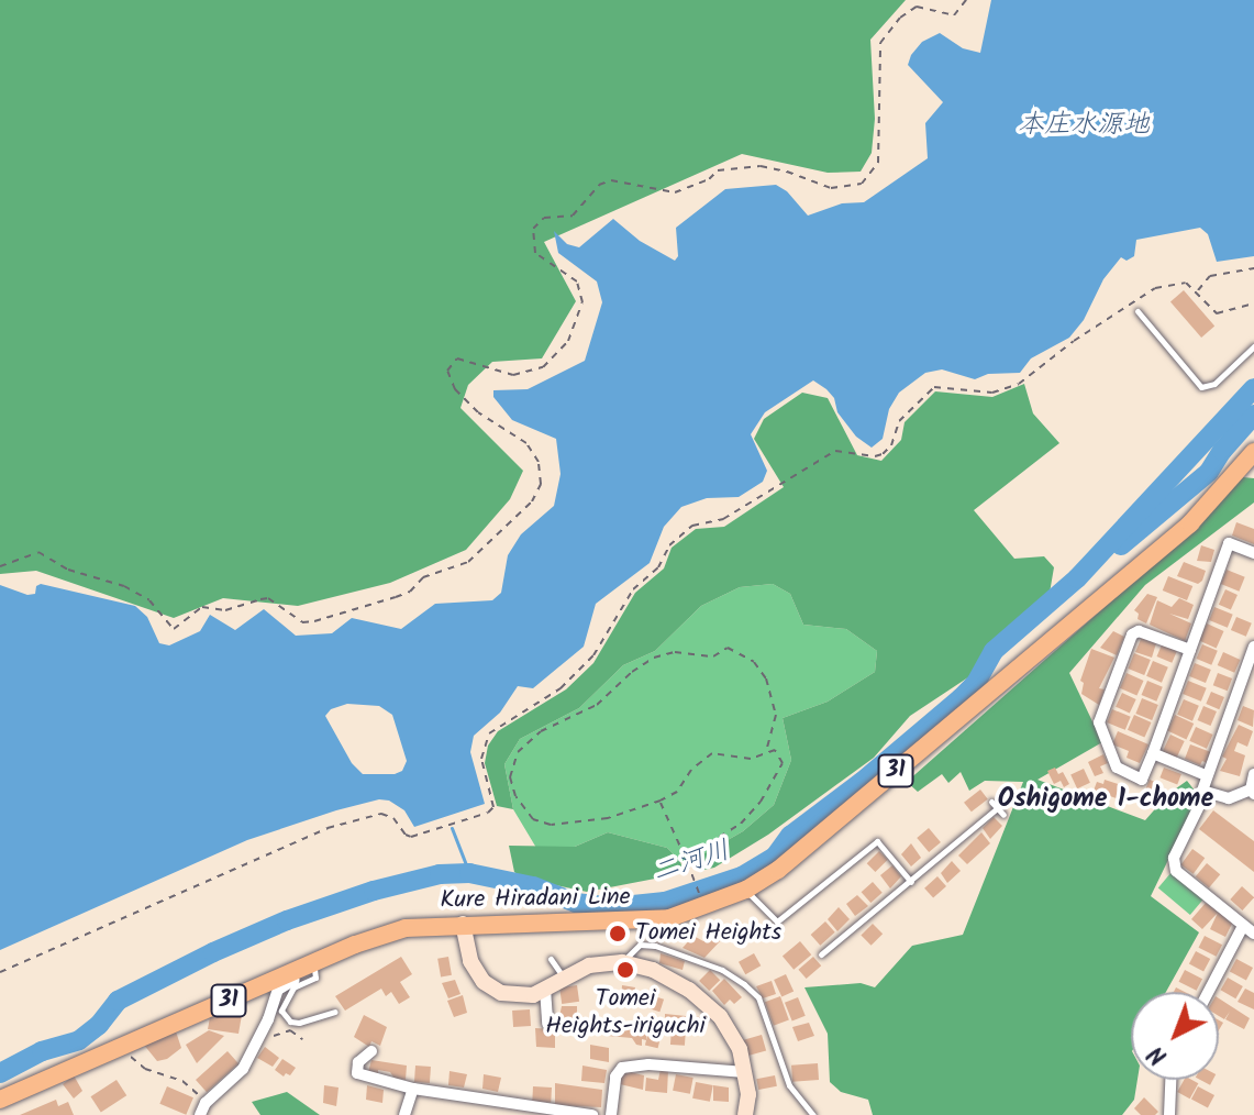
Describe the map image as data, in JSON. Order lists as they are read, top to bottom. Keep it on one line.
{"streets":{"main road":["31","Kure Hiradani Line"]},"districts":["Oshigome 1-chome"],"water":["本庄水源地","二河川"],"places":["Tomei Heights","Tomei Heights-iriguchi"],"north":"bottom left"}
